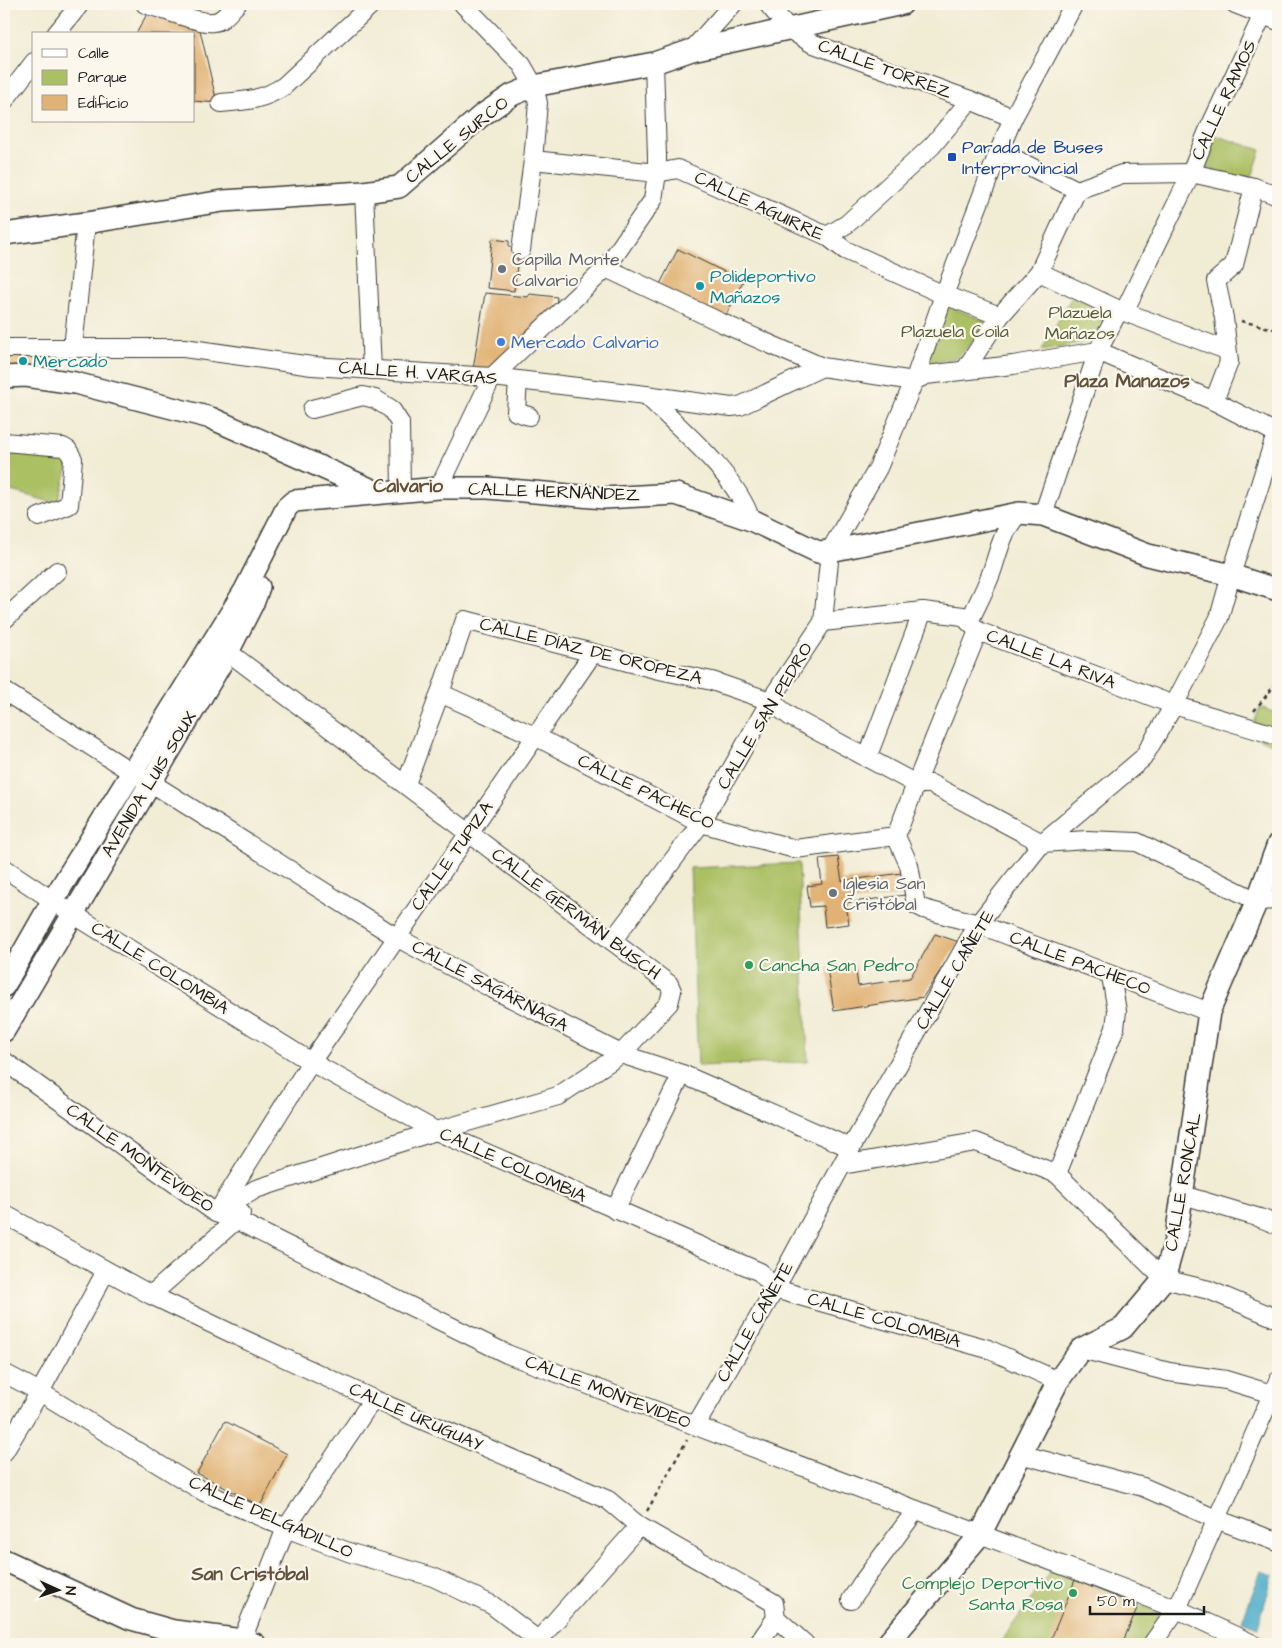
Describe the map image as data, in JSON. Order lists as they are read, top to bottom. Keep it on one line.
{"streets":{"main road":["CALLE SURCO","CALLE HERNÁNDEZ","AVENIDA LUIS SOUX","CALLE RONCAL"],"street":["CALLE TORREZ","CALLE RAMOS","CALLE AGUIRRE","CALLE H. VARGAS","CALLE DÍAZ DE OROPEZA","CALLE LA RIVA","CALLE SAN PEDRO","CALLE PACHECO","CALLE TUPIZA","CALLE GERMÁN BUSCH","CALLE COLOMBIA","CALLE CAÑETE","CALLE SAGÁRNAGA","CALLE MONTEVIDEO","CALLE URUGUAY","CALLE DELGADILLO"]},"crossings":[["CALLE TORREZ","CALLE SURCO"],["CALLE TORREZ","CALLE SAN PEDRO"],["CALLE RAMOS","CALLE HERNÁNDEZ"],["CALLE AGUIRRE","CALLE SAN PEDRO"],["CALLE HERNÁNDEZ","CALLE SAN PEDRO"],["CALLE HERNÁNDEZ","AVENIDA LUIS SOUX"],["CALLE HERNÁNDEZ","CALLE CAÑETE"],["CALLE DÍAZ DE OROPEZA","CALLE SAN PEDRO"],["CALLE DÍAZ DE OROPEZA","CALLE PACHECO"],["CALLE DÍAZ DE OROPEZA","CALLE TUPIZA"],["CALLE DÍAZ DE OROPEZA","CALLE GERMÁN BUSCH"],["CALLE LA RIVA","CALLE SAN PEDRO"],["CALLE LA RIVA","CALLE CAÑETE"],["CALLE SAN PEDRO","CALLE PACHECO"],["CALLE SAN PEDRO","CALLE GERMÁN BUSCH"],["AVENIDA LUIS SOUX","CALLE GERMÁN BUSCH"],["AVENIDA LUIS SOUX","CALLE COLOMBIA"],["AVENIDA LUIS SOUX","CALLE SAGÁRNAGA"],["CALLE PACHECO","CALLE TUPIZA"],["CALLE PACHECO","CALLE CAÑETE"],["CALLE PACHECO","CALLE RONCAL"],["CALLE TUPIZA","CALLE GERMÁN BUSCH"],["CALLE TUPIZA","CALLE COLOMBIA"],["CALLE TUPIZA","CALLE SAGÁRNAGA"],["CALLE TUPIZA","CALLE MONTEVIDEO"],["CALLE GERMÁN BUSCH","CALLE COLOMBIA"],["CALLE GERMÁN BUSCH","CALLE SAGÁRNAGA"],["CALLE GERMÁN BUSCH","CALLE MONTEVIDEO"],["CALLE COLOMBIA","CALLE CAÑETE"],["CALLE COLOMBIA","CALLE RONCAL"],["CALLE CAÑETE","CALLE SAGÁRNAGA"],["CALLE CAÑETE","CALLE MONTEVIDEO"],["CALLE MONTEVIDEO","CALLE RONCAL"]],"districts":["Plaza Manazos","Calvario","San Cristóbal"],"parks":["Plazuela Mañazos","Plazuela Coila"],"places":{"transit":["Parada de Buses Interprovincial"],"other":["Capilla Monte Calvario","Polideportivo Mañazos","Mercado Calvario","Mercado","Iglesia San Cristóbal","Cancha San Pedro","Complejo Deportivo Santa Rosa"]},"legend":["Calle","Parque","Edificio"],"scale_bar":"50 m","north":"right"}
